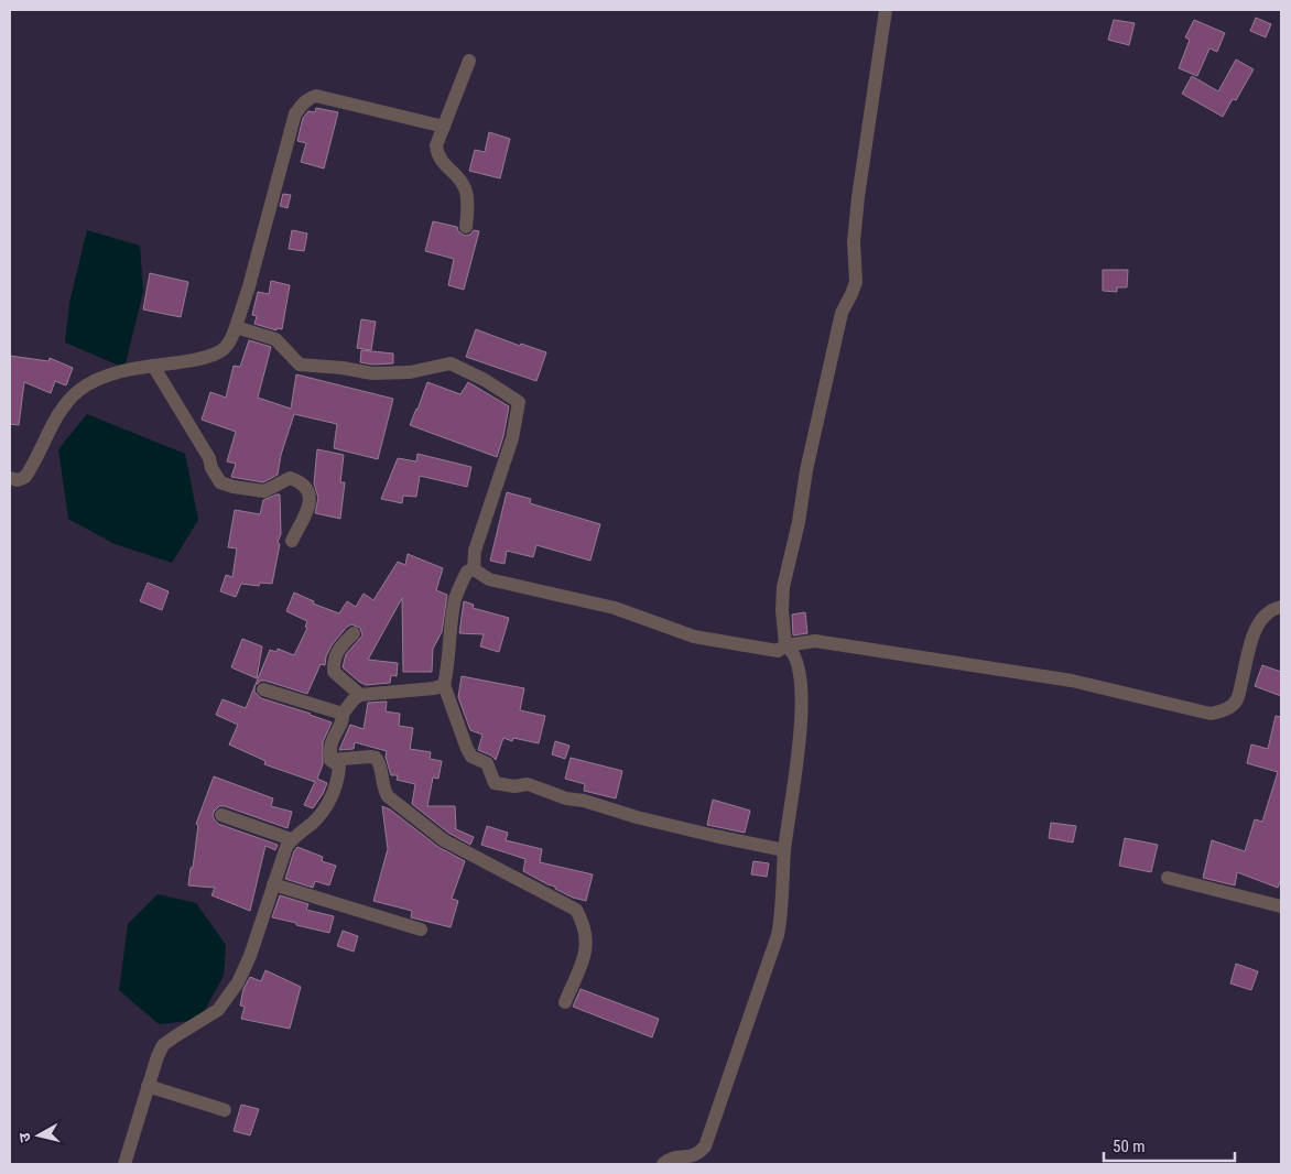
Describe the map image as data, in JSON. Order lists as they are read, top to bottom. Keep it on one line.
{"scale_bar":"50 m","north":"left"}
